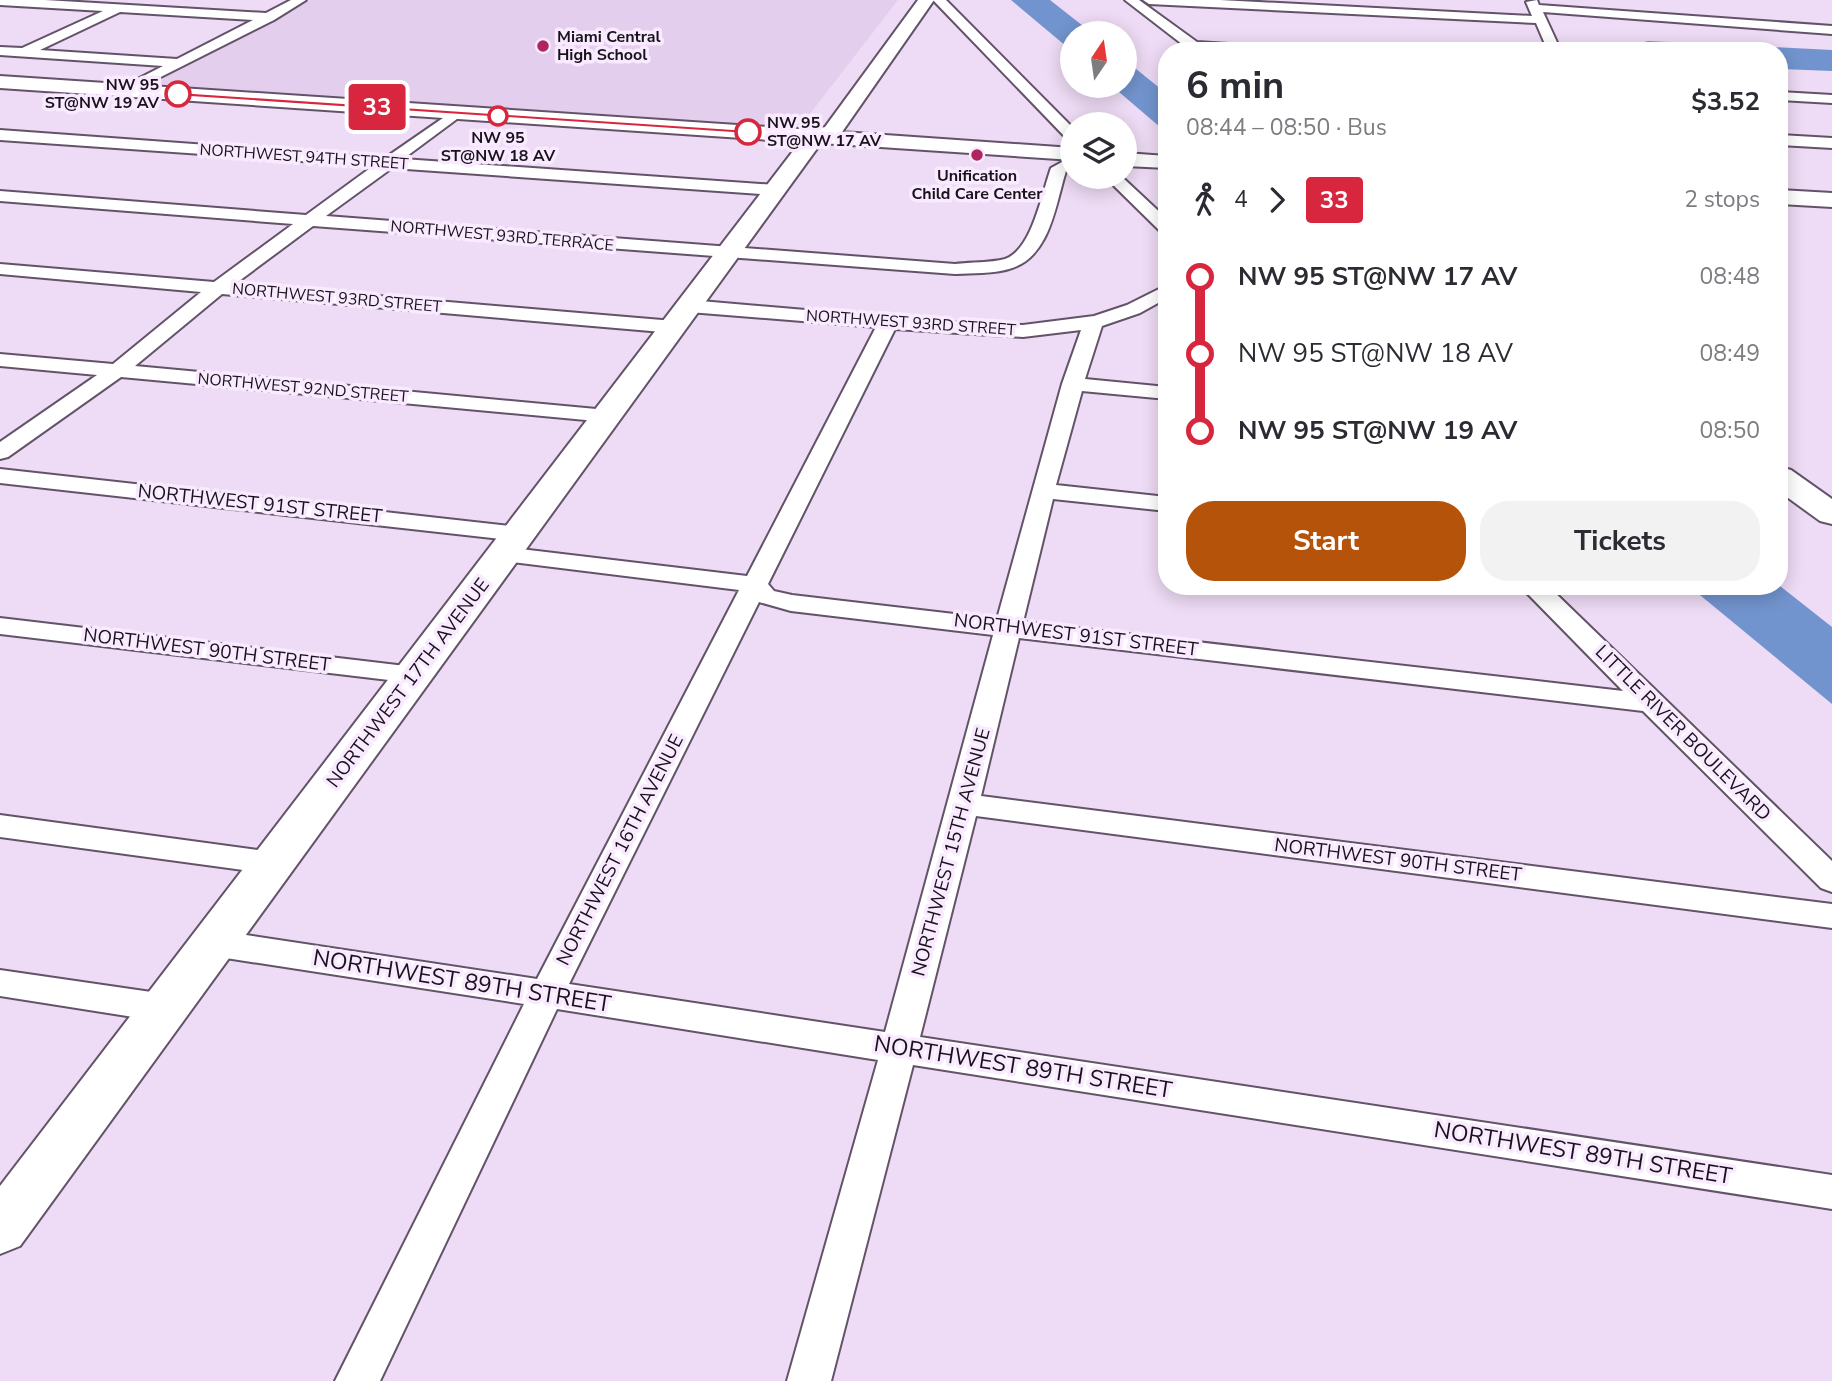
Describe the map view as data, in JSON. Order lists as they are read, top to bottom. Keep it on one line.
{"streets":{"main road":["NORTHWEST 17TH AVENUE"],"street":["NORTHWEST 94TH STREET","NORTHWEST 93RD TERRACE","NORTHWEST 93RD STREET","NORTHWEST 92ND STREET","NORTHWEST 91ST STREET","NORTHWEST 90TH STREET","LITTLE RIVER BOULEVARD","NORTHWEST 16TH AVENUE","NORTHWEST 15TH AVENUE","NORTHWEST 89TH STREET"]},"crossings":[["NORTHWEST 94TH STREET","NORTHWEST 17TH AVENUE"],["NORTHWEST 93RD TERRACE","NORTHWEST 17TH AVENUE"],["NORTHWEST 93RD STREET","NORTHWEST 17TH AVENUE"],["NORTHWEST 93RD STREET","NORTHWEST 16TH AVENUE"],["NORTHWEST 93RD STREET","NORTHWEST 15TH AVENUE"],["NORTHWEST 92ND STREET","NORTHWEST 17TH AVENUE"],["NORTHWEST 91ST STREET","NORTHWEST 17TH AVENUE"],["NORTHWEST 91ST STREET","LITTLE RIVER BOULEVARD"],["NORTHWEST 91ST STREET","NORTHWEST 16TH AVENUE"],["NORTHWEST 91ST STREET","NORTHWEST 15TH AVENUE"],["NORTHWEST 90TH STREET","NORTHWEST 17TH AVENUE"],["NORTHWEST 90TH STREET","NORTHWEST 15TH AVENUE"],["NORTHWEST 17TH AVENUE","NORTHWEST 89TH STREET"],["NORTHWEST 16TH AVENUE","NORTHWEST 89TH STREET"],["NORTHWEST 15TH AVENUE","NORTHWEST 89TH STREET"]],"places":["Miami Central High School","NW 95 ST@NW 19 AV","NW 95 ST@NW 18 AV","NW 95 ST@NW 17 AV","Unification Child Care Center"],"lines":["bus line 33"],"north":"top","page":{"on_map":"33","heading":["6 min","08:44 – 08:50 · Bus","$3.52"],"legs":["4","33","2 stops"],"list":[{"name":"NW 95 ST@NW 17 AV","value":"08:48"},{"name":"NW 95 ST@NW 18 AV","value":"08:49"},{"name":"NW 95 ST@NW 19 AV","value":"08:50"}],"buttons":["Start","Tickets"]}}
